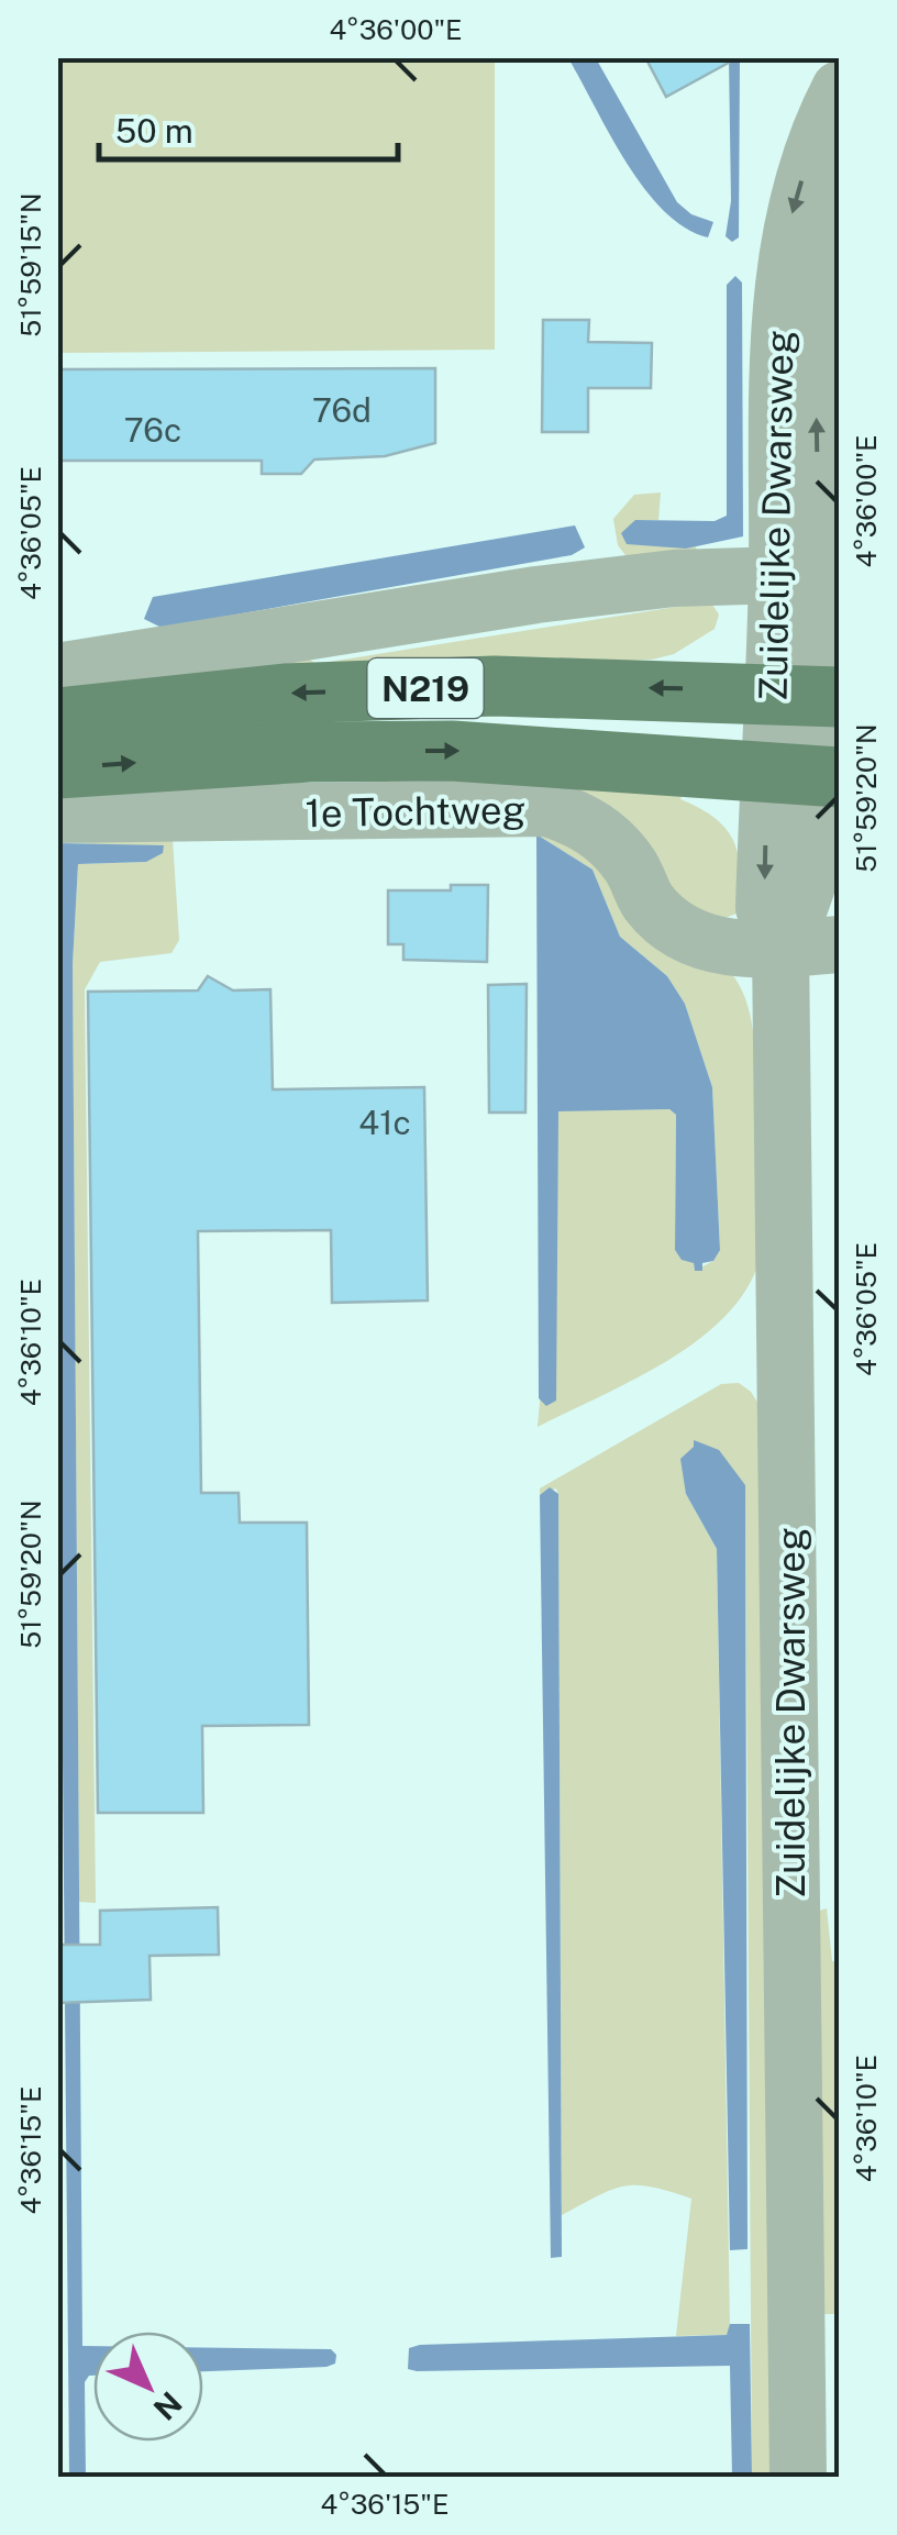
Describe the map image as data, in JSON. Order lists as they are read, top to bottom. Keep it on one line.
{"streets":{"main road":["N219","1e Tochtweg"],"street":["Zuidelijke Dwarsweg"]},"crossings":[["Zuidelijke Dwarsweg","N219"],["Zuidelijke Dwarsweg","1e Tochtweg"],["N219","1e Tochtweg"]],"house_numbers":["76d","76c","41c"],"scale_bar":"50 m","north":"bottom right","coordinates":["4°36'00\"E","51°59'15\"N","4°36'05\"E","51°59'20\"N","4°36'10\"E","4°36'15\"E"]}
